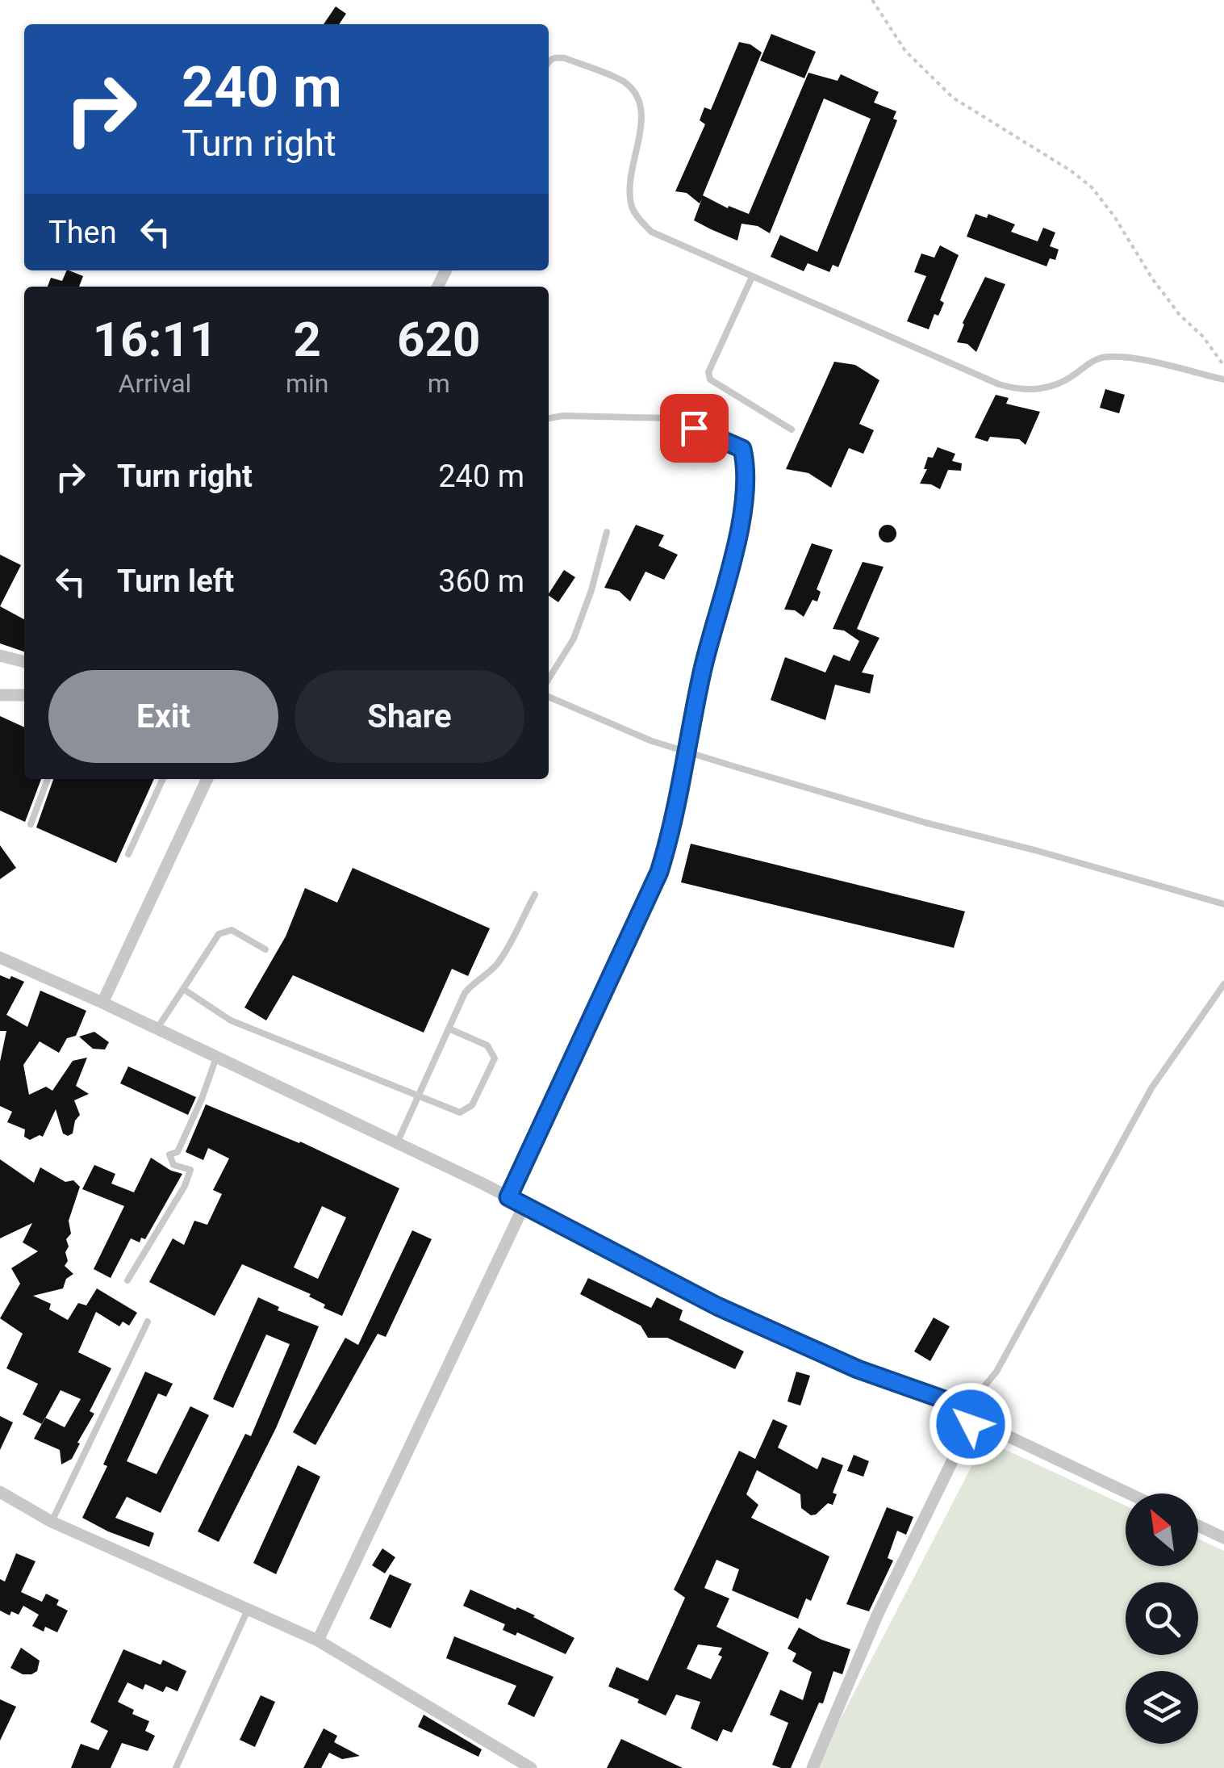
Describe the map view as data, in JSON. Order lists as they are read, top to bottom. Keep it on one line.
{"north":"top left","page":{"turn":["240 m","Turn right"],"then":"Then","eta":["16:11","Arrival","2","min","620","m"],"list":[{"name":"Turn right","value":"240 m"},{"name":"Turn left","value":"360 m"}],"buttons":["Exit","Share"]}}
